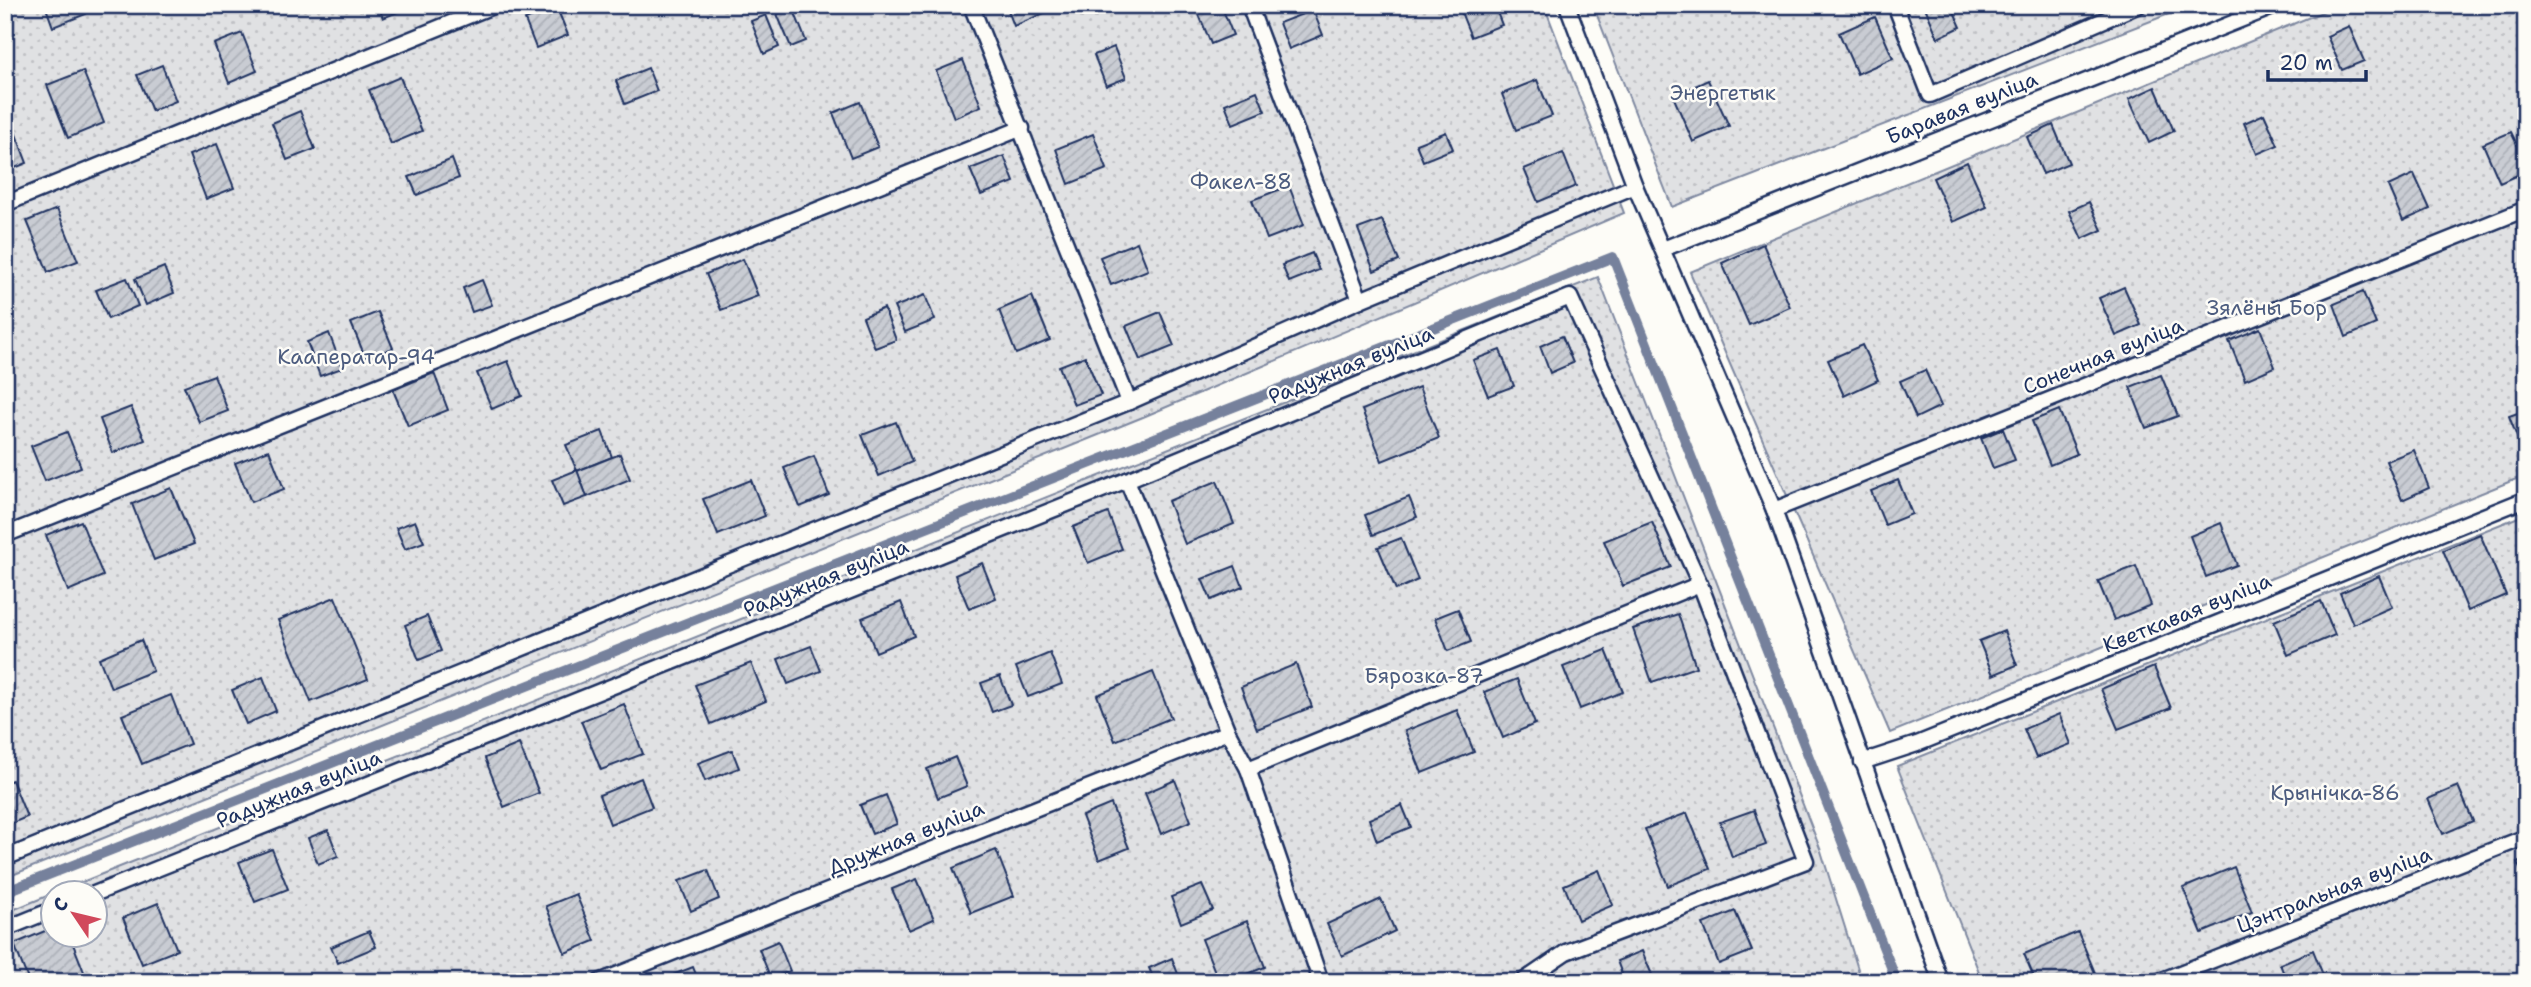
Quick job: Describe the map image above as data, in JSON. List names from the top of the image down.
{
  "streets": {
    "lane": [
      "Баравая вуліца",
      "Сонечная вуліца",
      "Радужная вуліца",
      "Кветкавая вуліца",
      "Дружная вуліца",
      "Цэнтральная вуліца"
    ]
  },
  "parks": [
    "Энергетык",
    "Факел-88",
    "Зялёны Бор",
    "Кааператар-94",
    "Бярозка-87",
    "Крынічка-86"
  ],
  "scale_bar": "20 m",
  "north": "top left"
}
